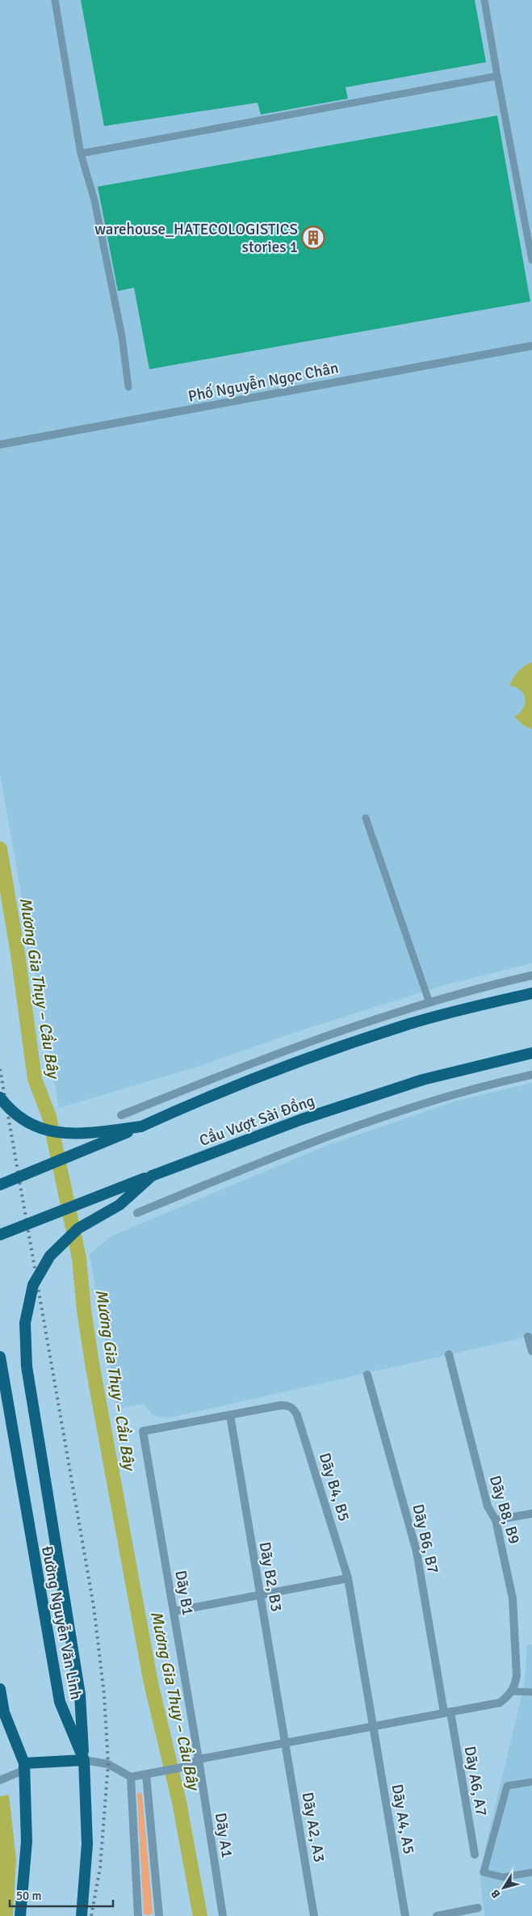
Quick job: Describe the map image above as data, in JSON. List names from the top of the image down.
{
  "streets": {
    "highway": ["Cầu Vượt Sài Đồng", "Đường Nguyễn Văn Linh"],
    "street": [
      "Phố Nguyễn Ngọc Chân",
      "Dãy B4, B5",
      "Dãy B8, B9",
      "Dãy B6, B7",
      "Dãy B2, B3",
      "Dãy B1",
      "Dãy A6, A7",
      "Dãy A4, A5",
      "Dãy A2, A3",
      "Dãy A1"
    ]
  },
  "crossings": [
    ["Dãy B4, B5", "Dãy B2, B3"],
    ["Dãy B4, B5", "Dãy B1"],
    ["Dãy B4, B5", "Dãy A4, A5"],
    ["Dãy B6, B7", "Dãy A6, A7"],
    ["Dãy B2, B3", "Dãy A2, A3"],
    ["Dãy B1", "Dãy A1"]
  ],
  "water": ["Mương Gia Thụy – Cầu Bây"],
  "places": {
    "building": ["warehouse_HATECOLOGISTICS stories 1"]
  },
  "scale_bar": "50 m",
  "north": "bottom left"
}
